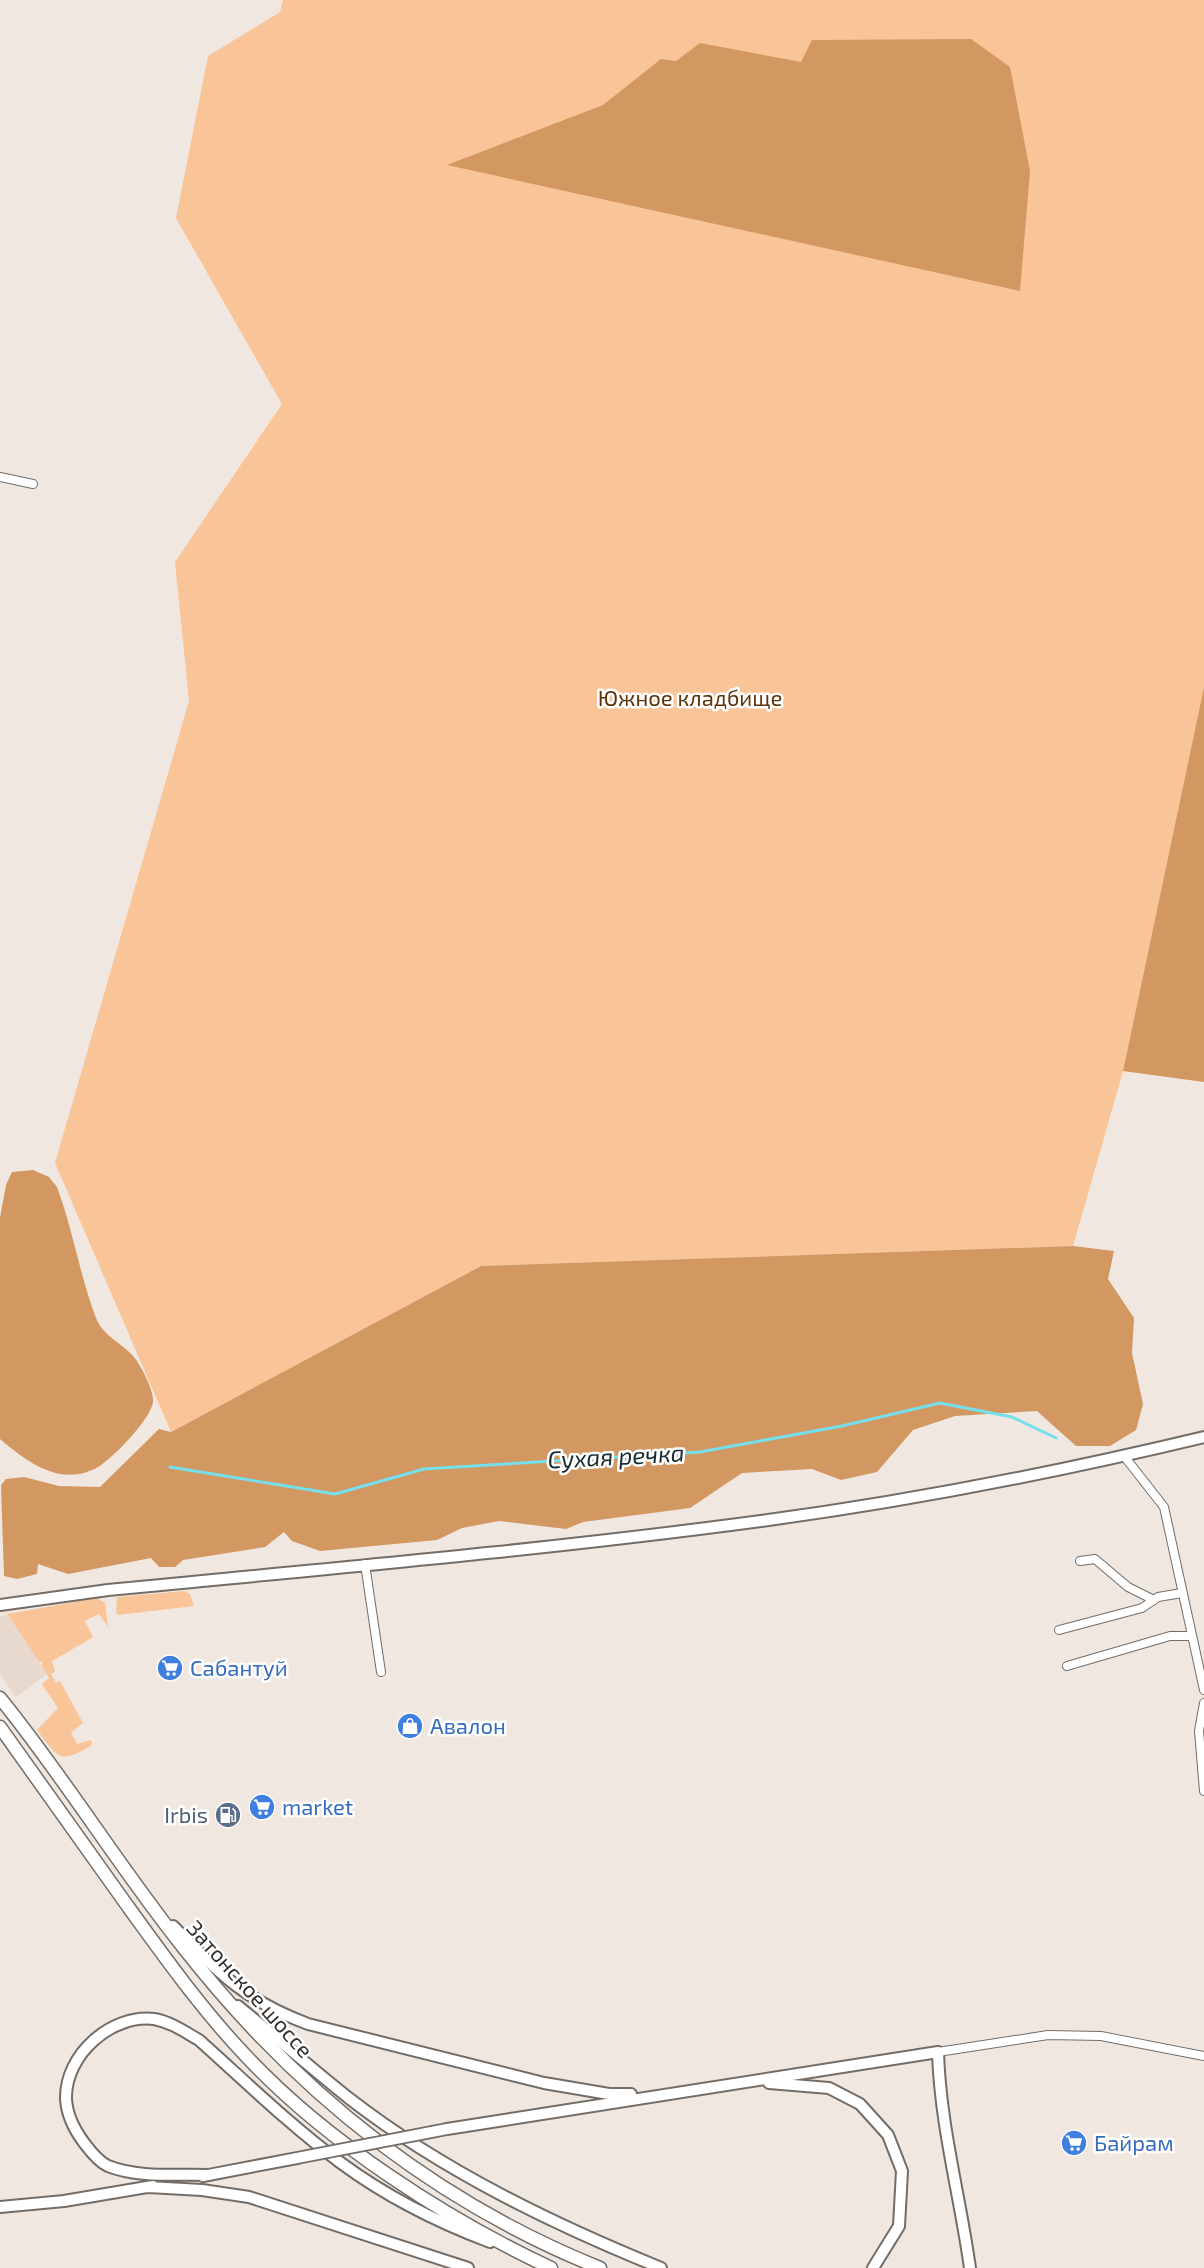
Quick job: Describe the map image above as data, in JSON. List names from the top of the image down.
{
  "streets": {
    "main road": ["Затонское шоссе"]
  },
  "water": ["Сухая речка"],
  "parks": ["Южное кладбище"],
  "places": {
    "supermarket": ["Сабантуй", "market", "Байрам"],
    "shop": ["Авалон"],
    "fuel station": ["Irbis"]
  }
}
